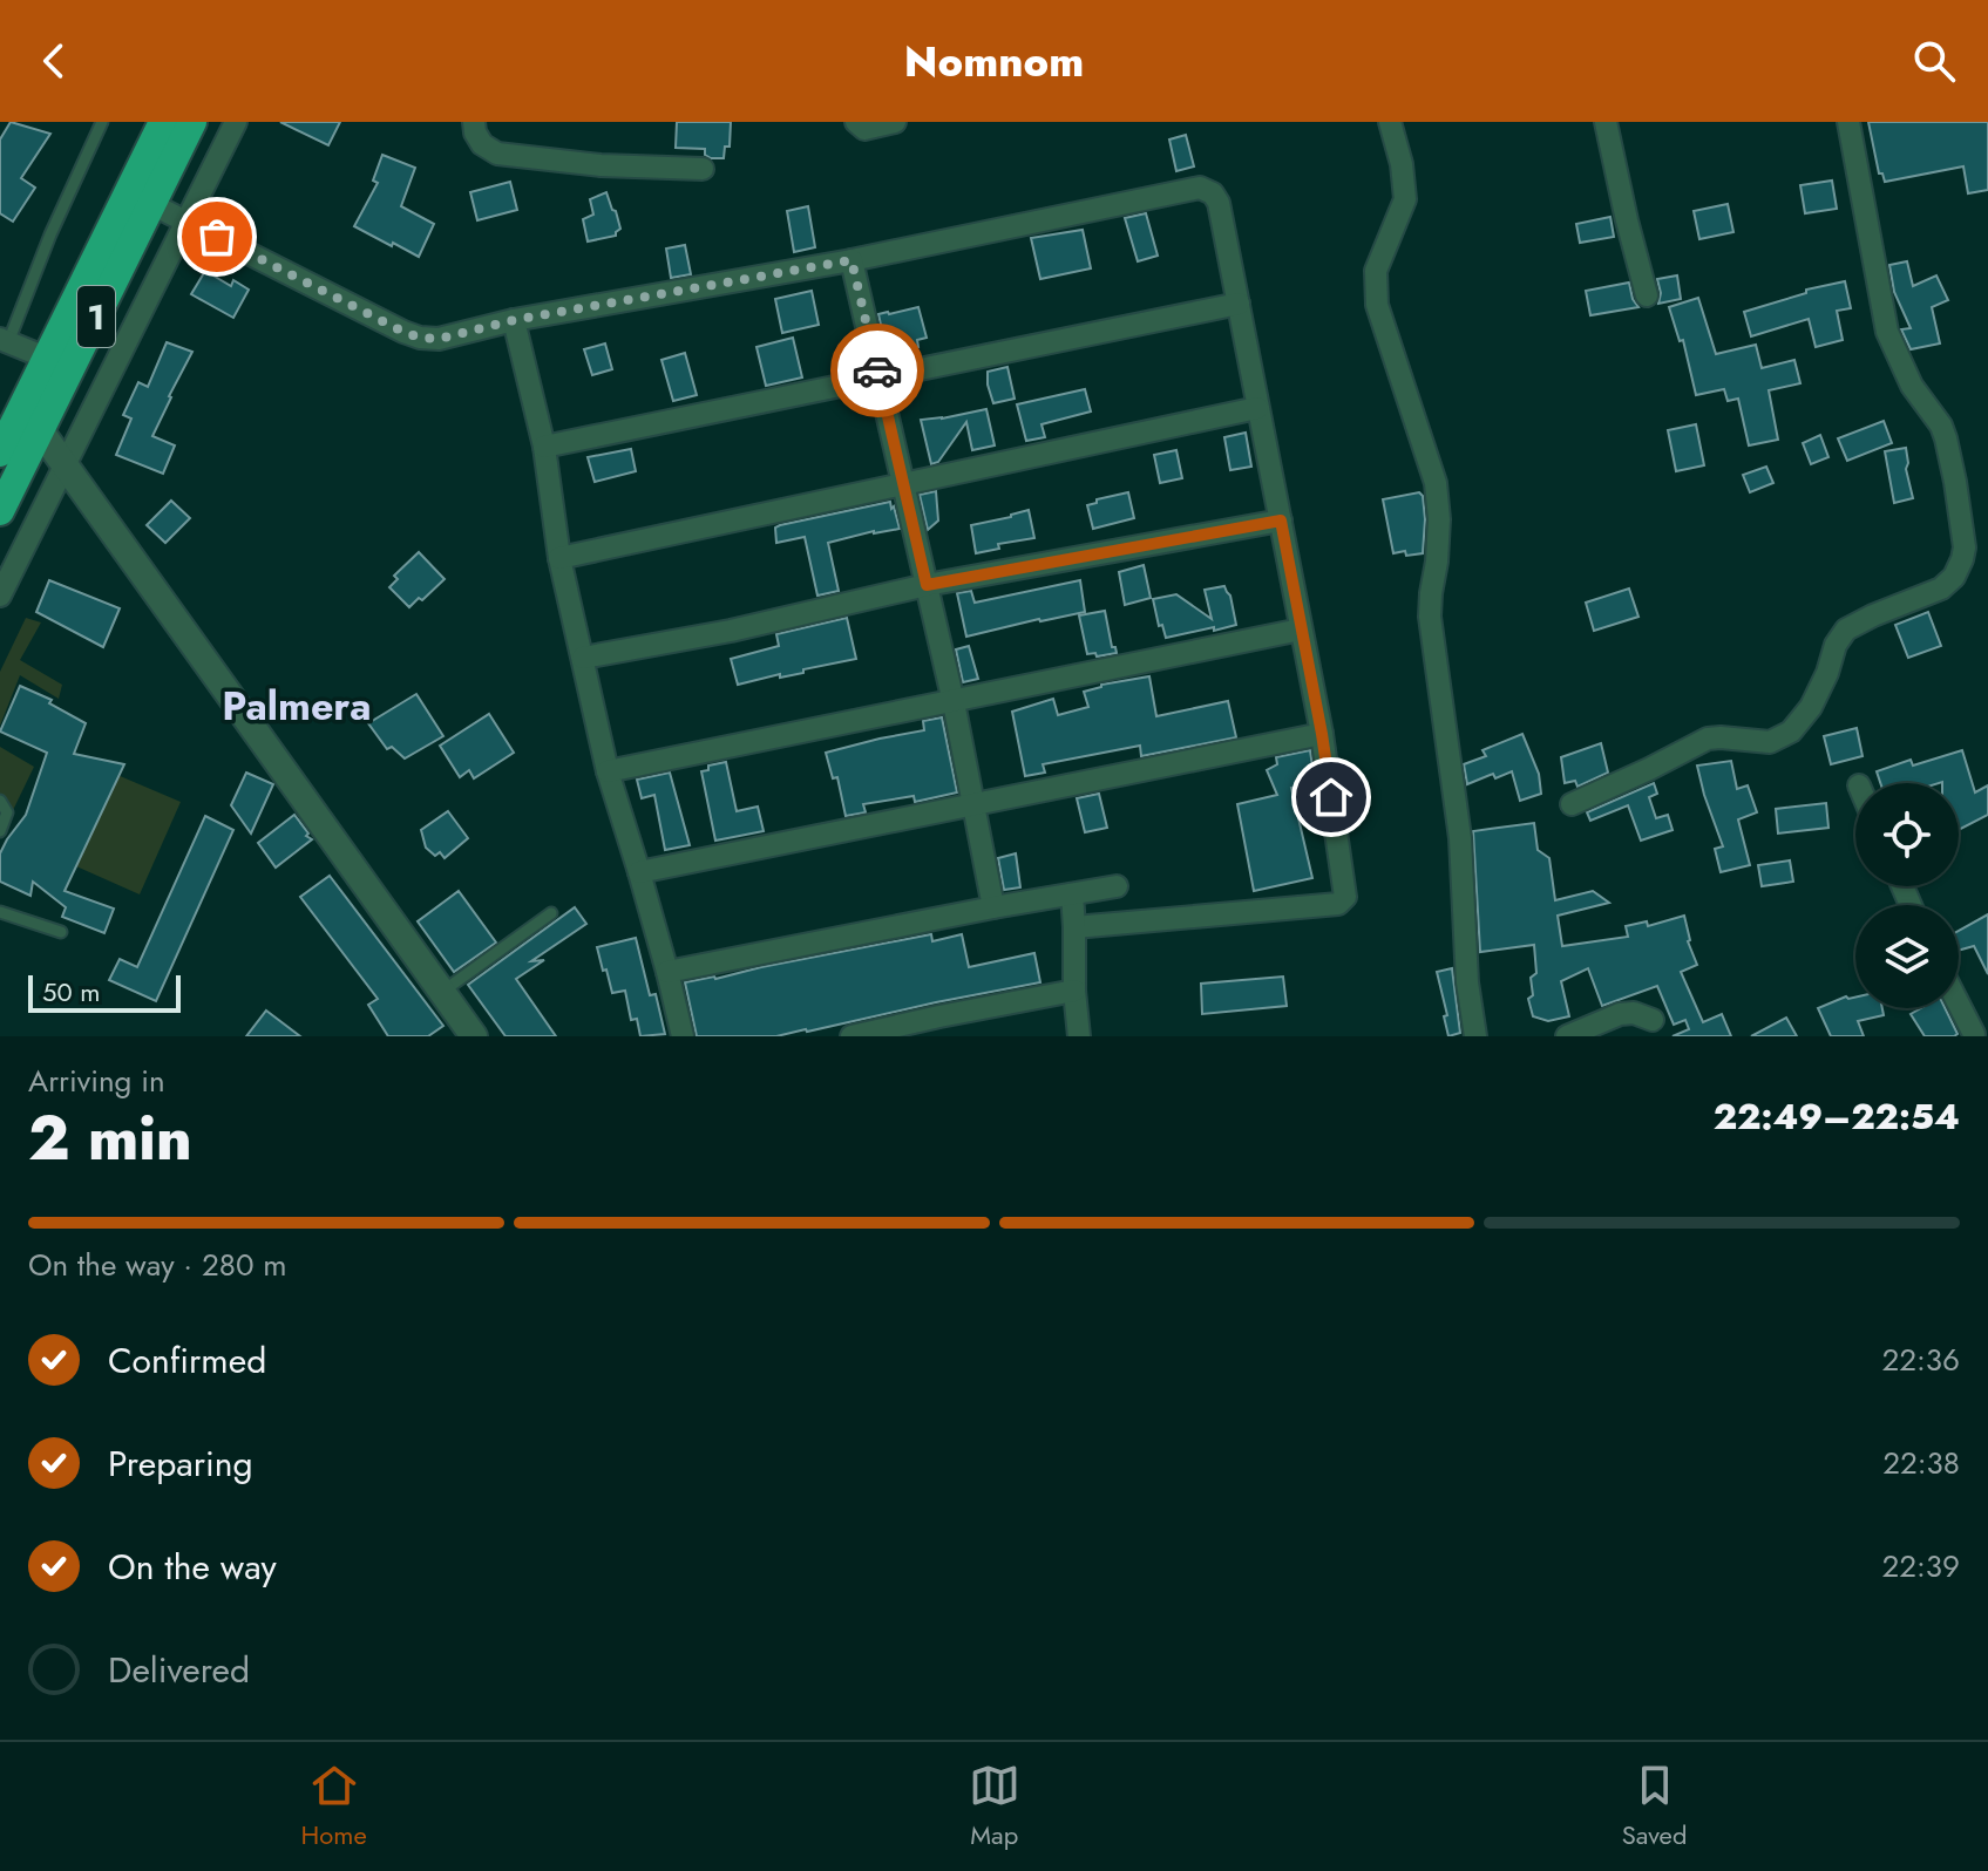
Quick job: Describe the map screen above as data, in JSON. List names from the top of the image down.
{
  "streets": {
    "highway": ["1"]
  },
  "districts": ["Palmera"],
  "scale_bar": "50 m",
  "page": {
    "header": "Nomnom",
    "scale": "50 m",
    "heading": ["2 min", "Arriving in", "22:49–22:54"],
    "bar": "On the way · 280 m",
    "list": [
      ["Confirmed", "22:36"],
      ["Preparing", "22:38"],
      ["On the way", "22:39"],
      "Delivered"
    ],
    "tabs": ["Home", "Map", "Saved"]
  }
}
